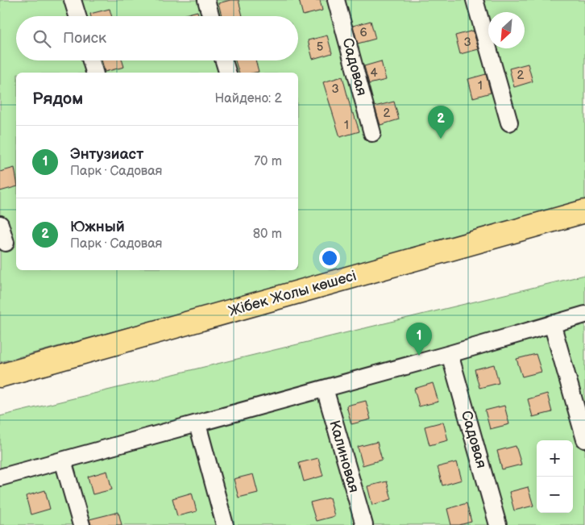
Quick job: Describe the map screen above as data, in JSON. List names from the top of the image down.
{
  "streets": {
    "highway": ["Жібек Жолы көшесі"],
    "street": ["Садовая", "Калиновая"]
  },
  "house_numbers": [
    "6",
    "3",
    "5",
    "4",
    "2",
    "1",
    "3",
    "2",
    "1"
  ],
  "north": "bottom left",
  "page": {
    "search": "Поиск",
    "heading": ["Рядом", "Найдено: 2"],
    "pins": ["2", "1"],
    "list": [
      {
        "mark": "1",
        "name": "Энтузиаст",
        "note": "Парк · Садовая",
        "value": "70 m"
      },
      {
        "mark": "2",
        "name": "Южный",
        "note": "Парк · Садовая",
        "value": "80 m"
      }
    ],
    "map_buttons": ["+", "−"]
  }
}
